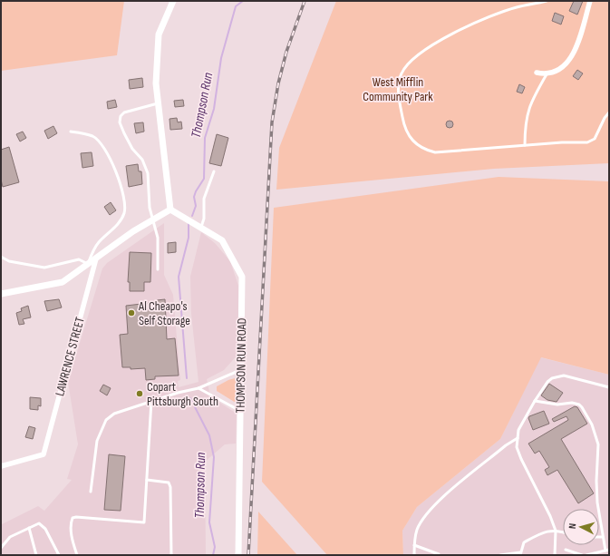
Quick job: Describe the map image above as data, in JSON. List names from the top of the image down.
{
  "streets": {
    "street": ["LAWRENCE STREET", "THOMPSON RUN ROAD"]
  },
  "water": ["Thompson Run"],
  "parks": ["West Mifflin Community Park"],
  "places": ["Al Cheapo's Self Storage", "Copart Pittsburgh South"],
  "north": "left"
}
